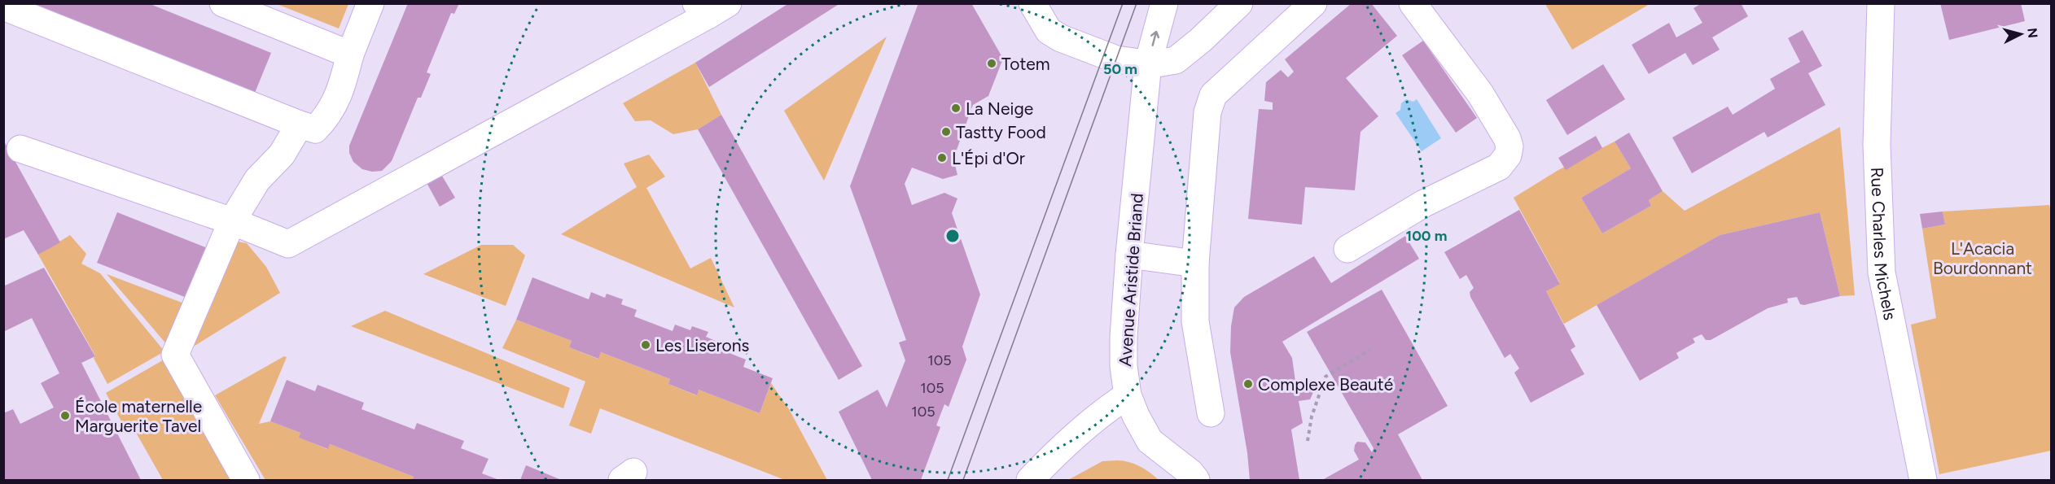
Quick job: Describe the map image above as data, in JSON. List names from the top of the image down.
{
  "streets": {
    "street": ["Rue Charles Michels", "Avenue Aristide Briand"]
  },
  "parks": ["L'Acacia Bourdonnant"],
  "places": [
    "Totem",
    "La Neige",
    "Tastty Food",
    "L'Épi d'Or",
    "Les Liserons",
    "Complexe Beauté",
    "École maternelle Marguerite Tavel"
  ],
  "house_numbers": ["105", "105", "105"],
  "north": "right",
  "rings": ["50 m", "100 m"]
}
